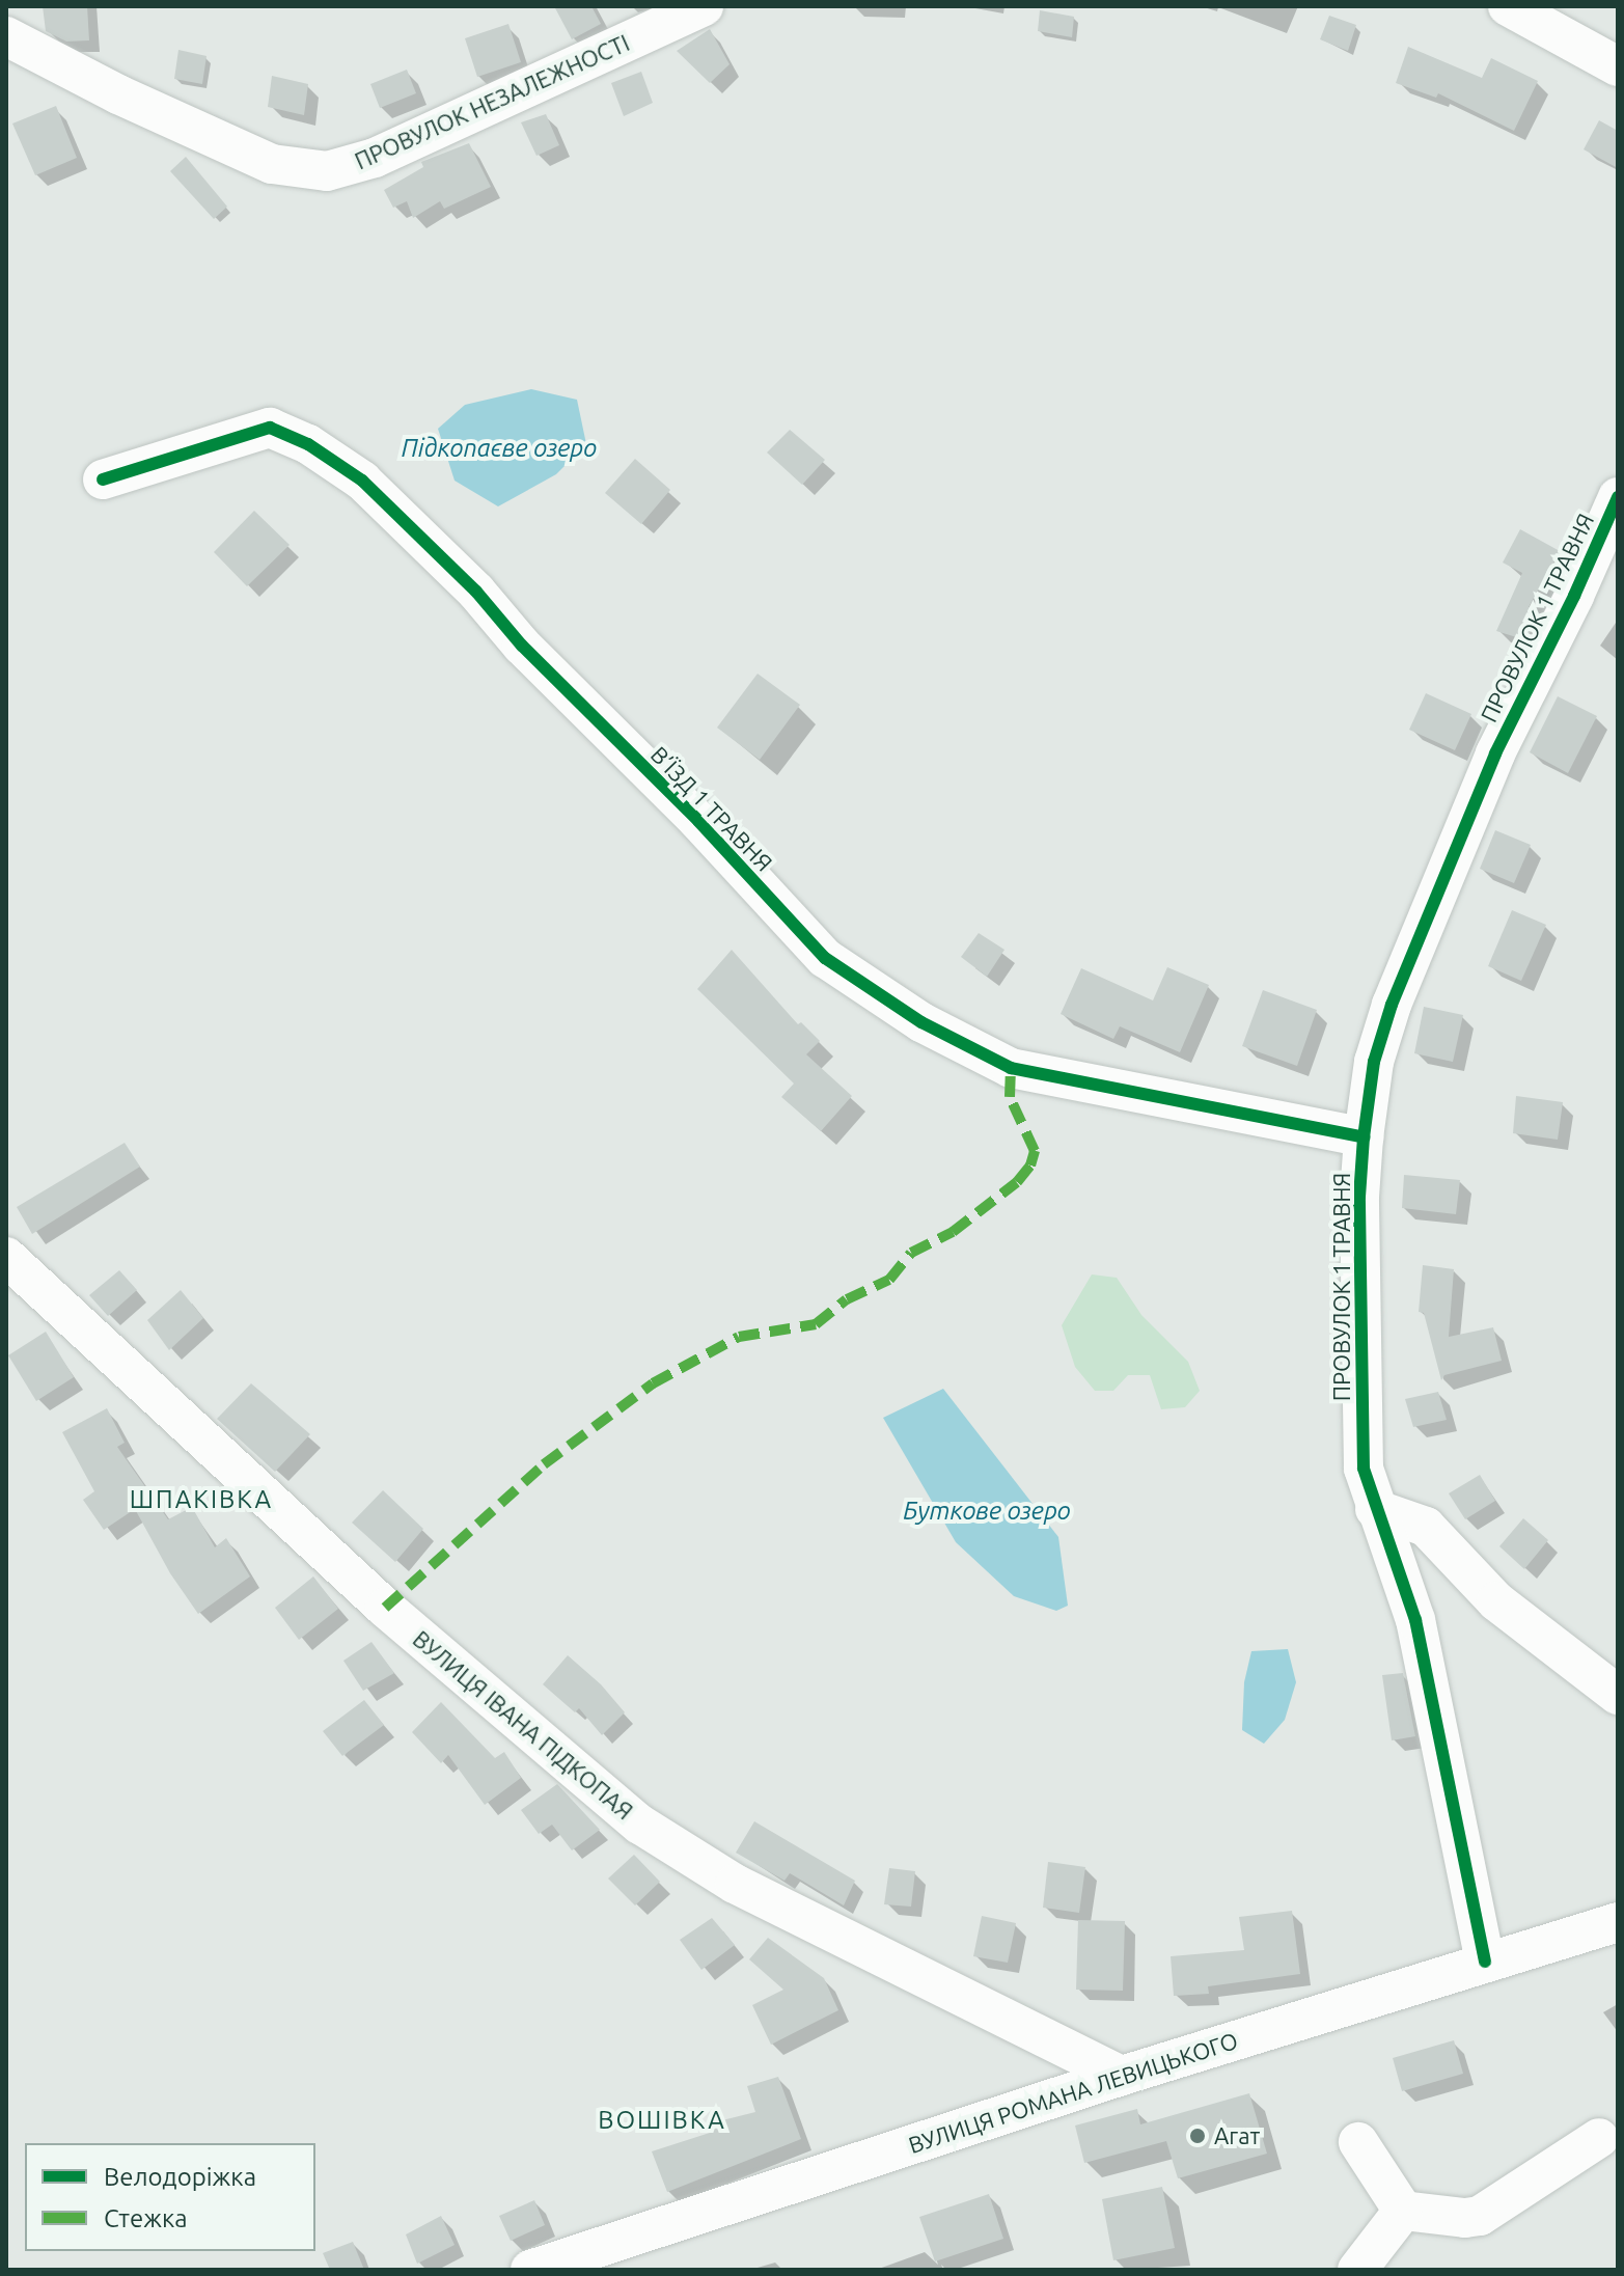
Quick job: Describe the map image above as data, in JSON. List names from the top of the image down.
{
  "streets": {
    "street": [
      "ПРОВУЛОК НЕЗАЛЕЖНОСТІ",
      "ПРОВУЛОК 1 ТРАВНЯ",
      "В’ЇЗД 1 ТРАВНЯ",
      "ВУЛИЦЯ ІВАНА ПІДКОПАЯ",
      "ВУЛИЦЯ РОМАНА ЛЕВИЦЬКОГО"
    ]
  },
  "crossings": [
    ["ПРОВУЛОК 1 ТРАВНЯ", "В’ЇЗД 1 ТРАВНЯ"],
    ["ПРОВУЛОК 1 ТРАВНЯ", "ВУЛИЦЯ РОМАНА ЛЕВИЦЬКОГО"],
    ["ВУЛИЦЯ ІВАНА ПІДКОПАЯ", "ВУЛИЦЯ РОМАНА ЛЕВИЦЬКОГО"]
  ],
  "districts": ["ШПАКІВКА", "ВОШІВКА"],
  "water": ["Підкопаєве озеро", "Буткове озеро"],
  "places": ["Агат"],
  "legend": ["Велодоріжка", "Стежка"]
}
